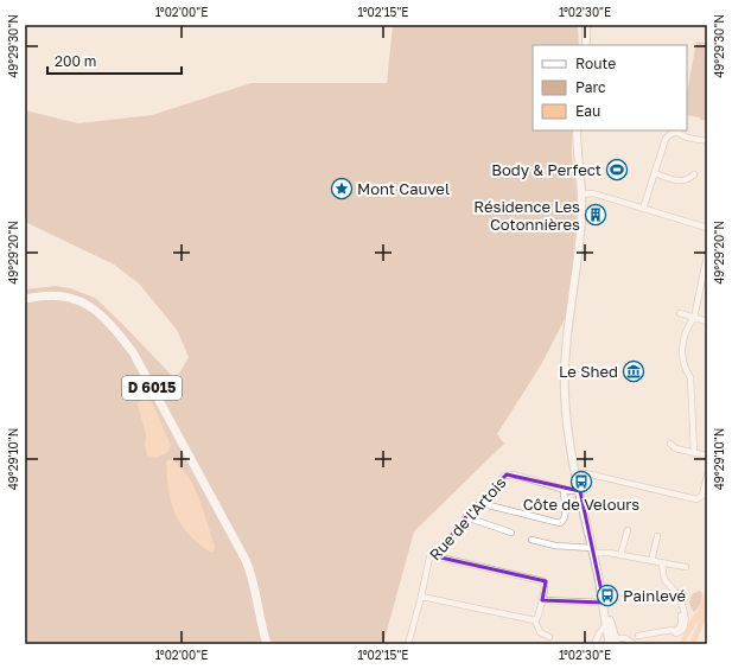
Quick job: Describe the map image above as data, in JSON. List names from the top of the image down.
{
  "streets": {
    "main road": ["D 6015"],
    "street": ["Rue de l'Artois"]
  },
  "places": {
    "sports": ["Body & Perfect"],
    "place": ["Mont Cauvel"],
    "building": ["Résidence Les Cotonnières"],
    "museum": ["Le Shed"],
    "bus stop": ["Côte de Velours", "Painlevé"]
  },
  "legend": ["Route", "Parc", "Eau"],
  "scale_bar": "200 m",
  "coordinates": [
    "1°02'00\"E",
    "1°02'15\"E",
    "1°02'30\"E",
    "49°29'30\"N",
    "49°29'20\"N",
    "49°29'10\"N"
  ]
}
